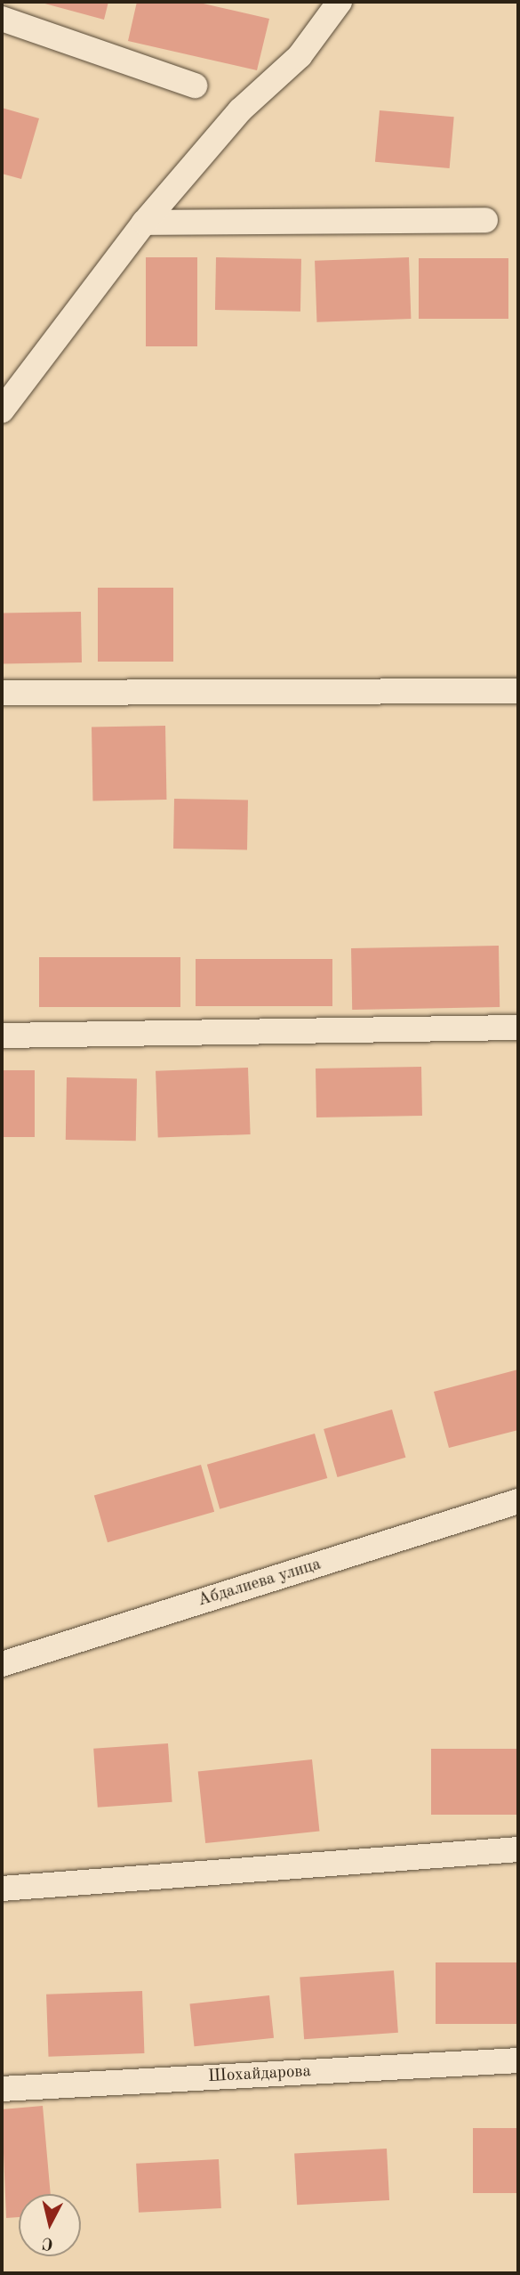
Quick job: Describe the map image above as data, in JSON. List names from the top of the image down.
{
  "streets": {
    "street": ["Абдалиева улица", "Шохайдарова"]
  },
  "north": "bottom"
}
